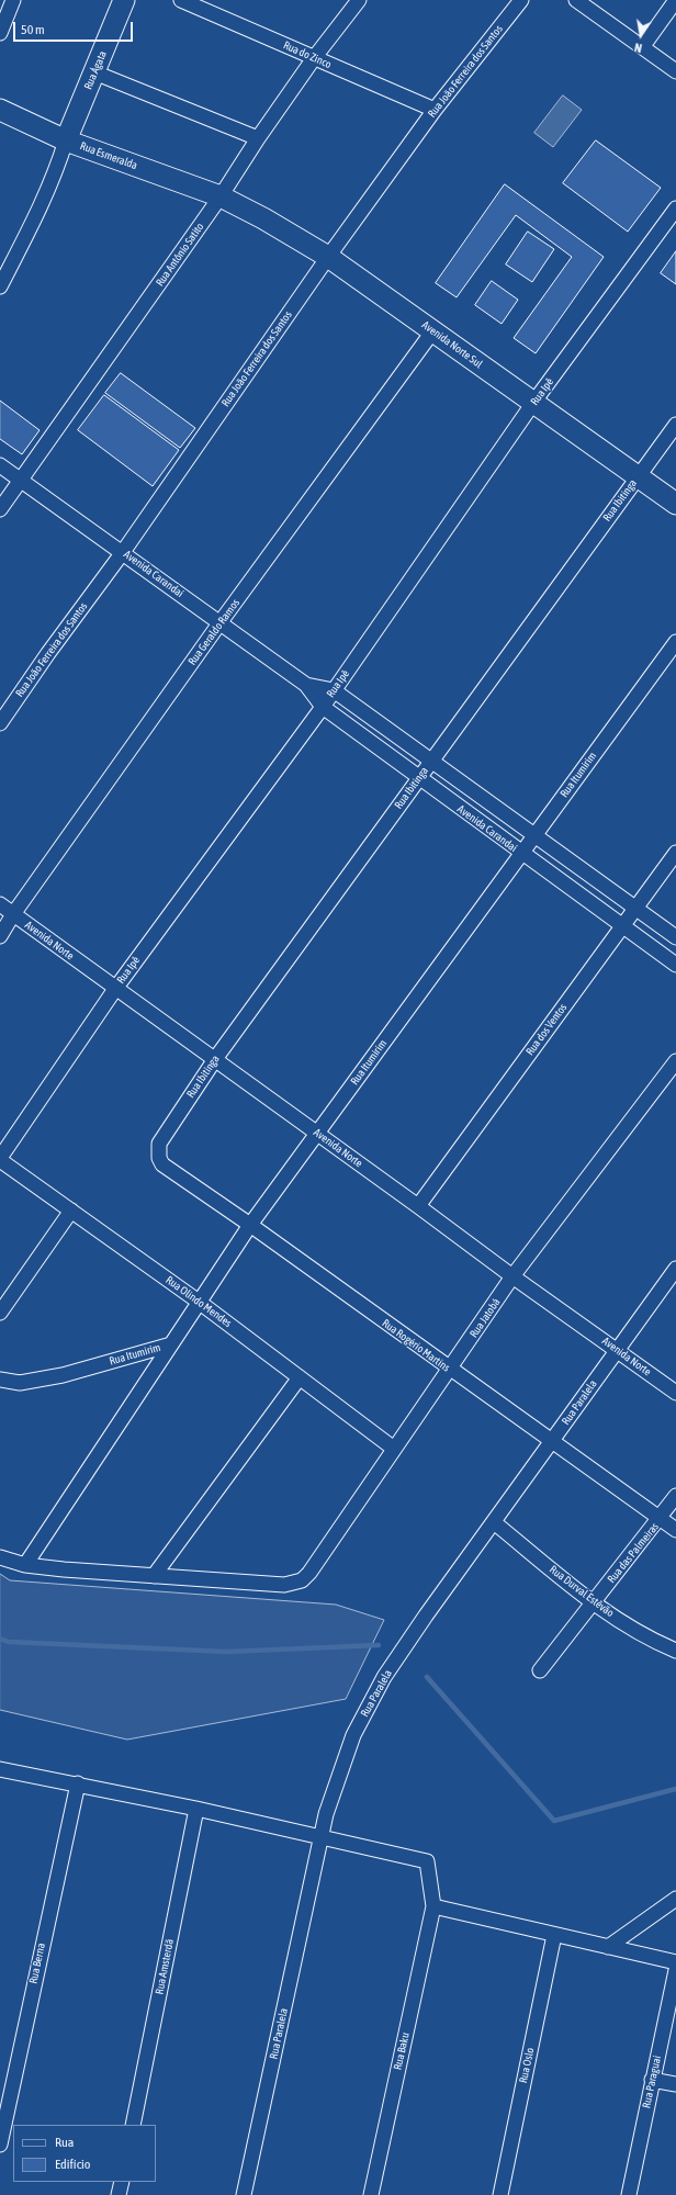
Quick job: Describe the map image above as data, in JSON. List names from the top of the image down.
{
  "streets": {
    "street": [
      "Rua do Zinco",
      "Rua Ágata",
      "Rua João Ferreira dos Santos",
      "Rua Esmeralda",
      "Rua Antônio Satito",
      "Avenida Norte Sul",
      "Rua Ipê",
      "Rua Ibitinga",
      "Avenida Carandaí",
      "Rua Geraldo Ramos",
      "Rua Itumirim",
      "Avenida Norte",
      "Rua dos Ventos",
      "Rua Olindo Mendes",
      "Rua Jatobá",
      "Rua Rogério Martins",
      "Rua Paralela",
      "Rua das Palmeiras",
      "Rua Durval Estêvão",
      "Rua Berna",
      "Rua Amsterdã",
      "Rua Baku",
      "Rua Oslo",
      "Rua Paraguai"
    ]
  },
  "crossings": [
    ["Rua do Zinco", "Rua João Ferreira dos Santos"],
    ["Rua do Zinco", "Rua Antônio Satito"],
    ["Rua Ágata", "Rua Esmeralda"],
    ["Rua João Ferreira dos Santos", "Avenida Norte Sul"],
    ["Rua João Ferreira dos Santos", "Avenida Carandaí"],
    ["Rua Esmeralda", "Rua Antônio Satito"],
    ["Rua Esmeralda", "Avenida Norte Sul"],
    ["Rua Antônio Satito", "Avenida Norte Sul"],
    ["Rua Antônio Satito", "Avenida Carandaí"],
    ["Avenida Norte Sul", "Rua Ipê"],
    ["Avenida Norte Sul", "Rua Ibitinga"],
    ["Avenida Norte Sul", "Rua Geraldo Ramos"],
    ["Rua Ipê", "Avenida Carandaí"],
    ["Rua Ipê", "Avenida Norte"],
    ["Rua Ipê", "Rua Olindo Mendes"],
    ["Rua Ibitinga", "Avenida Carandaí"],
    ["Rua Ibitinga", "Avenida Norte"],
    ["Rua Ibitinga", "Rua Rogério Martins"],
    ["Avenida Carandaí", "Rua Geraldo Ramos"],
    ["Avenida Carandaí", "Rua Itumirim"],
    ["Avenida Carandaí", "Rua dos Ventos"],
    ["Rua Geraldo Ramos", "Avenida Norte"],
    ["Rua Itumirim", "Avenida Norte"],
    ["Rua Itumirim", "Rua Olindo Mendes"],
    ["Rua Itumirim", "Rua Rogério Martins"],
    ["Avenida Norte", "Rua dos Ventos"],
    ["Avenida Norte", "Rua Jatobá"],
    ["Avenida Norte", "Rua Paralela"],
    ["Rua Olindo Mendes", "Rua Jatobá"],
    ["Rua Jatobá", "Rua Rogério Martins"],
    ["Rua Rogério Martins", "Rua Paralela"],
    ["Rua Rogério Martins", "Rua das Palmeiras"],
    ["Rua Paralela", "Rua Durval Estêvão"],
    ["Rua das Palmeiras", "Rua Durval Estêvão"]
  ],
  "legend": ["Rua", "Edifício"],
  "scale_bar": "50 m",
  "north": "bottom"
}
